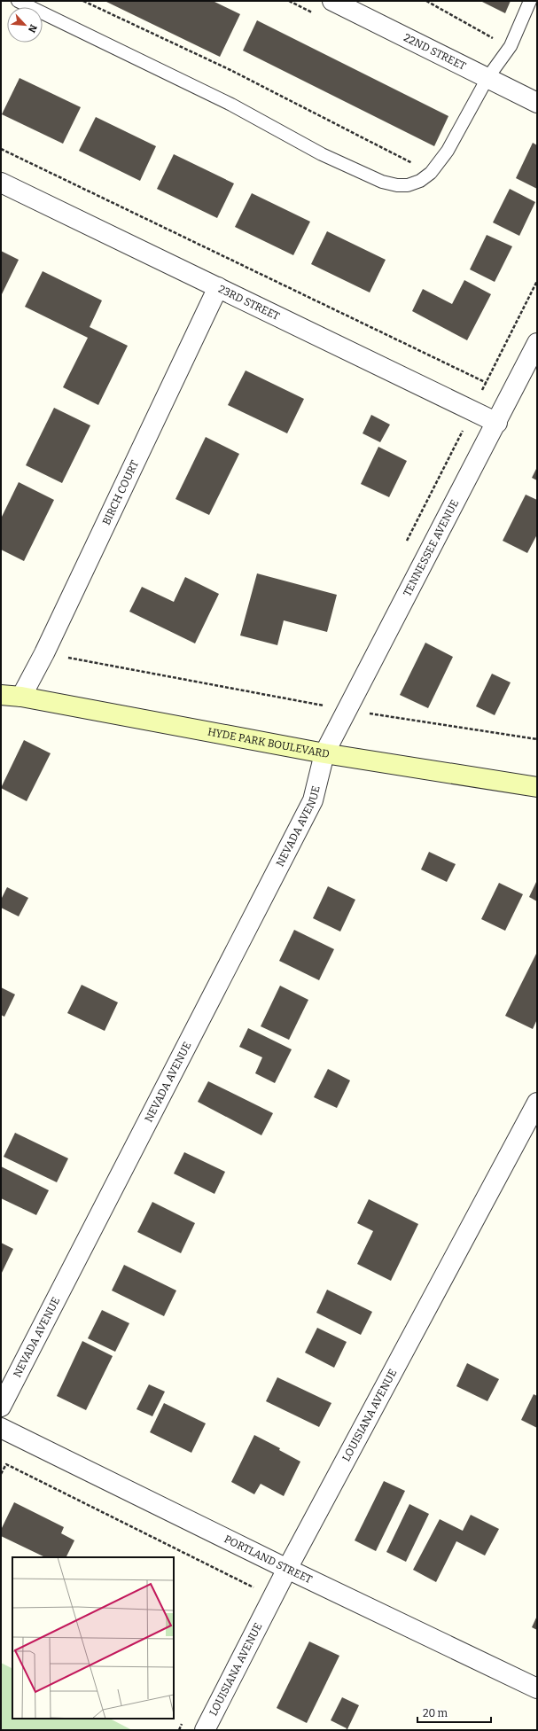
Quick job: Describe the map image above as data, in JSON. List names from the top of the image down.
{
  "streets": {
    "main road": ["HYDE PARK BOULEVARD"],
    "street": [
      "22ND STREET",
      "23RD STREET",
      "BIRCH COURT",
      "TENNESSEE AVENUE",
      "NEVADA AVENUE",
      "LOUISIANA AVENUE",
      "PORTLAND STREET"
    ]
  },
  "crossings": [
    ["23RD STREET", "BIRCH COURT"],
    ["23RD STREET", "TENNESSEE AVENUE"],
    ["BIRCH COURT", "HYDE PARK BOULEVARD"],
    ["TENNESSEE AVENUE", "HYDE PARK BOULEVARD"],
    ["TENNESSEE AVENUE", "NEVADA AVENUE"],
    ["HYDE PARK BOULEVARD", "NEVADA AVENUE"],
    ["LOUISIANA AVENUE", "PORTLAND STREET"]
  ],
  "scale_bar": "20 m",
  "north": "bottom right"
}
